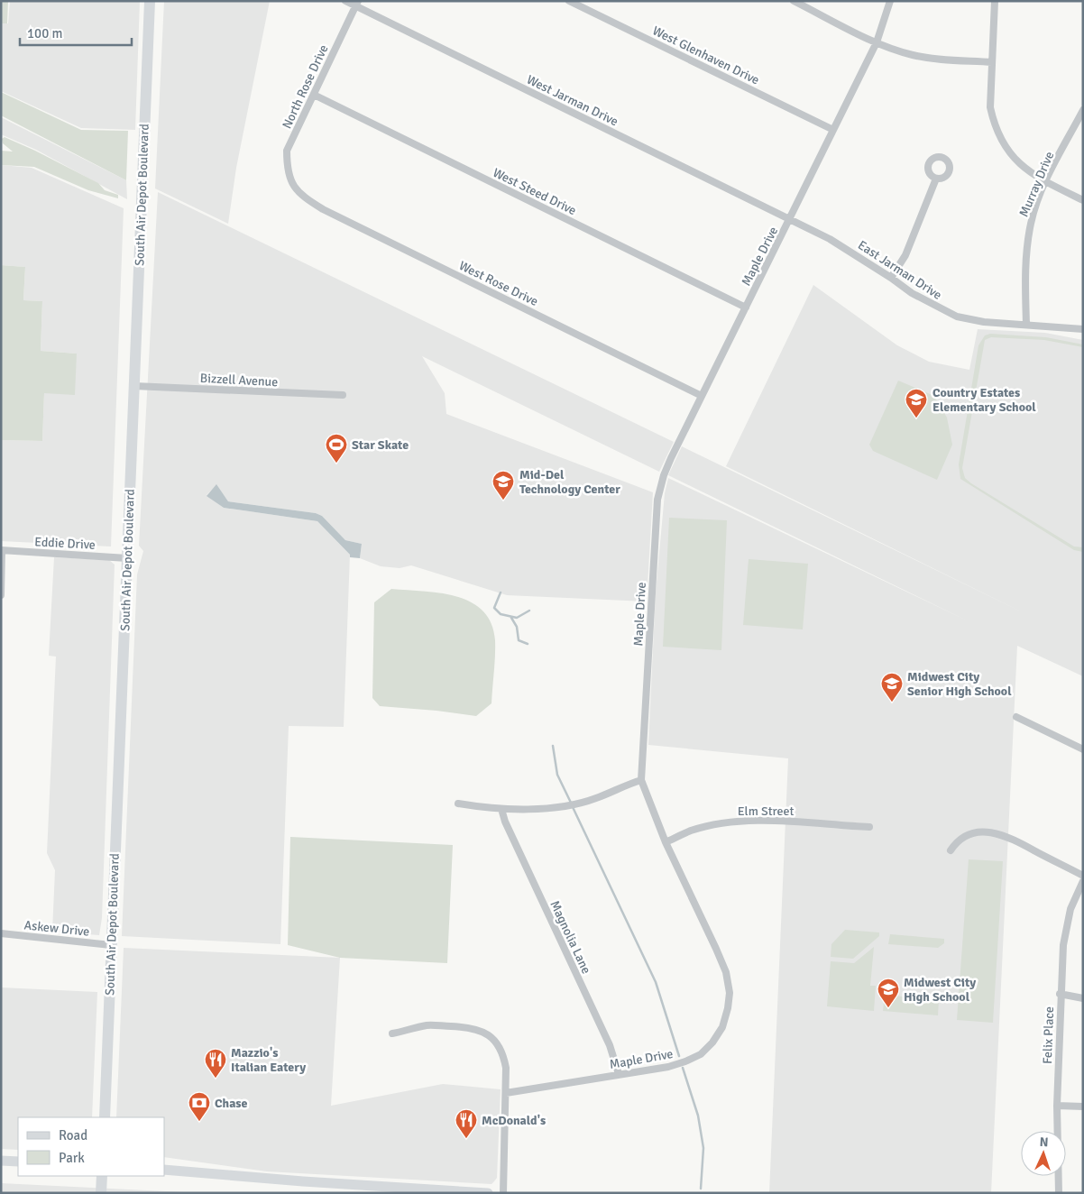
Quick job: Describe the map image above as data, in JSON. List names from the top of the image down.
{
  "streets": {
    "main road": ["South Air Depot Boulevard"],
    "street": [
      "West Glenhaven Drive",
      "North Rose Drive",
      "West Jarman Drive",
      "Murray Drive",
      "West Steed Drive",
      "Maple Drive",
      "East Jarman Drive",
      "West Rose Drive",
      "Bizzell Avenue",
      "Eddie Drive",
      "Elm Street",
      "Askew Drive",
      "Magnolia Lane",
      "Felix Place"
    ]
  },
  "crossings": [
    ["West Glenhaven Drive", "Maple Drive"],
    ["North Rose Drive", "West Jarman Drive"],
    ["North Rose Drive", "West Steed Drive"],
    ["North Rose Drive", "West Rose Drive"],
    ["West Jarman Drive", "Maple Drive"],
    ["West Jarman Drive", "East Jarman Drive"],
    ["Murray Drive", "East Jarman Drive"],
    ["West Steed Drive", "Maple Drive"],
    ["South Air Depot Boulevard", "Bizzell Avenue"],
    ["South Air Depot Boulevard", "Eddie Drive"],
    ["South Air Depot Boulevard", "Askew Drive"],
    ["Maple Drive", "East Jarman Drive"],
    ["Maple Drive", "West Rose Drive"],
    ["Maple Drive", "Elm Street"],
    ["Maple Drive", "Magnolia Lane"]
  ],
  "places": {
    "school or university": [
      "Country Estates Elementary School",
      "Mid-Del Technology Center",
      "Midwest City Senior High School",
      "Midwest City High School"
    ],
    "sports": ["Star Skate"],
    "restaurant": ["Mazzio's Italian Eatery", "McDonald's"],
    "bank": ["Chase"]
  },
  "legend": ["Road", "Park"],
  "scale_bar": "100 m",
  "north": "top"
}
